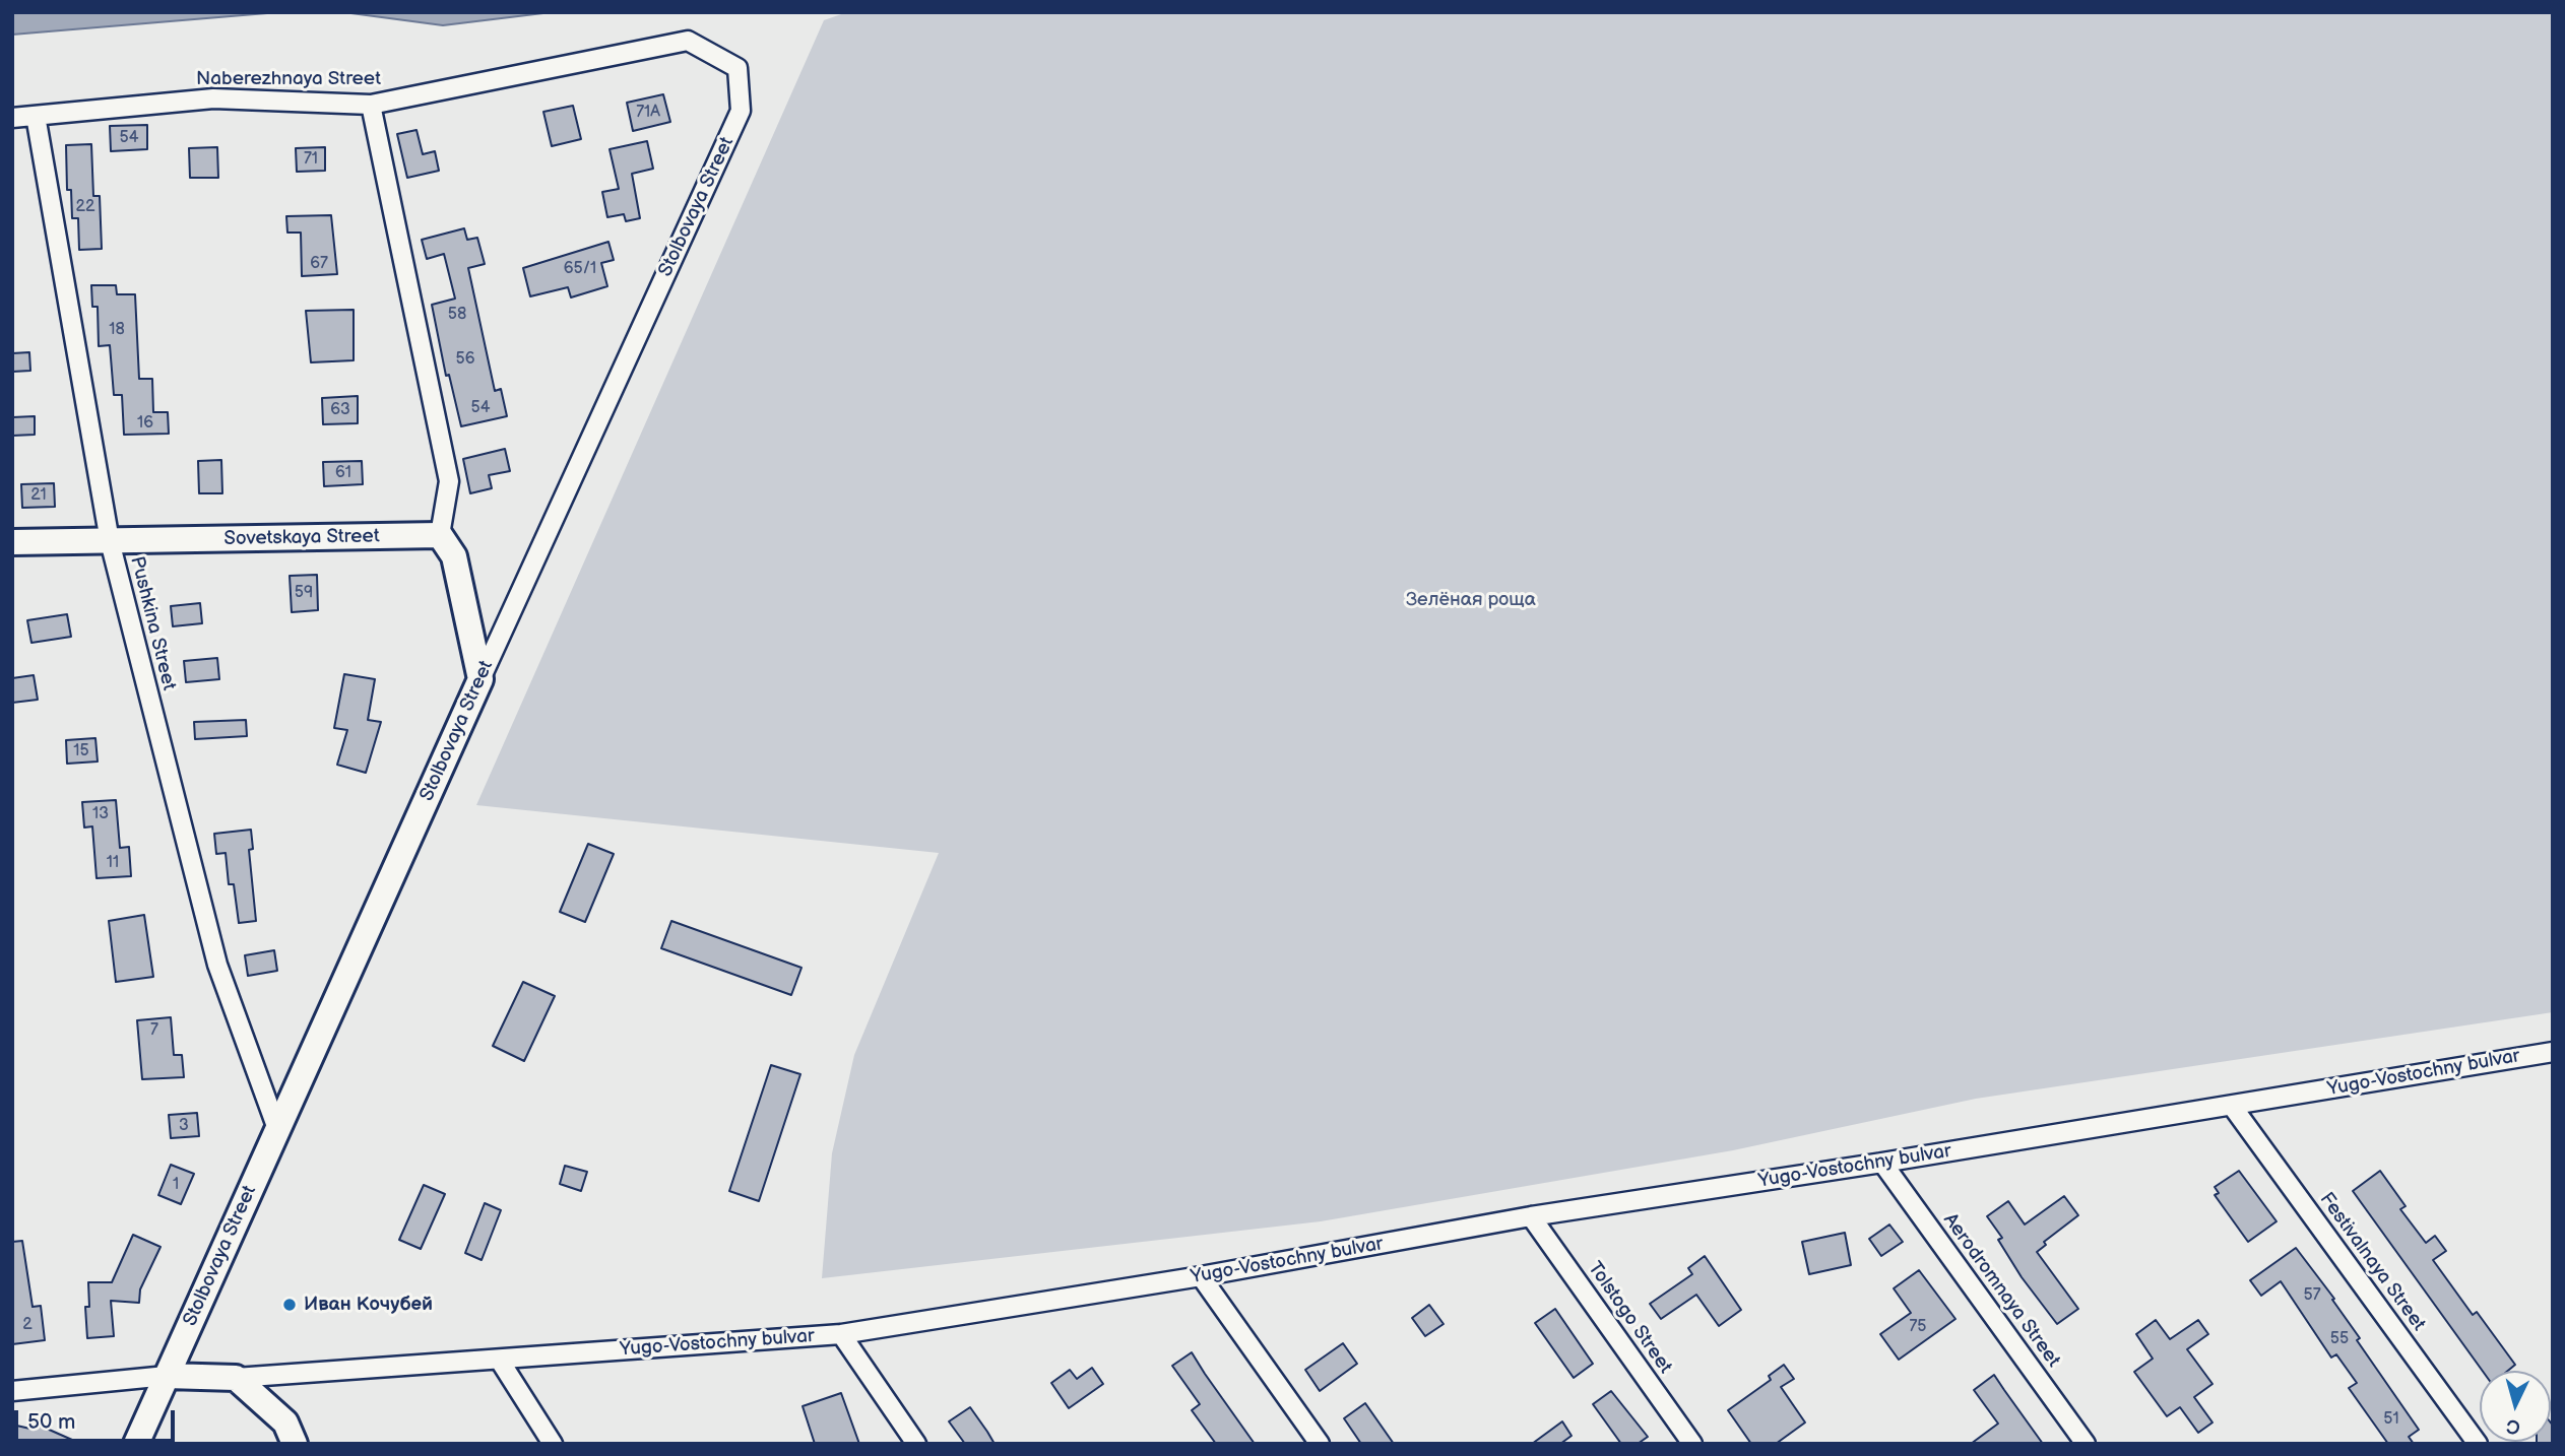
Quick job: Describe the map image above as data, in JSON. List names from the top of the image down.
{
  "streets": {
    "street": [
      "Naberezhnaya Street",
      "Stolbovaya Street",
      "Sovetskaya Street",
      "Pushkina Street",
      "Yugo-Vostochny bulvar",
      "Festivalnaya Street",
      "Aerodromnaya Street",
      "Tolstogo Street"
    ]
  },
  "crossings": [
    ["Naberezhnaya Street", "Stolbovaya Street"],
    ["Naberezhnaya Street", "Pushkina Street"],
    ["Stolbovaya Street", "Pushkina Street"],
    ["Stolbovaya Street", "Yugo-Vostochny bulvar"],
    ["Sovetskaya Street", "Pushkina Street"],
    ["Yugo-Vostochny bulvar", "Festivalnaya Street"],
    ["Yugo-Vostochny bulvar", "Aerodromnaya Street"],
    ["Yugo-Vostochny bulvar", "Tolstogo Street"]
  ],
  "parks": ["Зелёная роща"],
  "places": ["Иван Кочубей"],
  "house_numbers": [
    "71А",
    "54",
    "71",
    "22",
    "67",
    "65/1",
    "58",
    "18",
    "56",
    "54",
    "63",
    "16",
    "61",
    "21",
    "59",
    "15",
    "13",
    "11",
    "7",
    "3",
    "1",
    "57",
    "2",
    "75",
    "55",
    "51"
  ],
  "scale_bar": "50 m",
  "north": "bottom"
}
